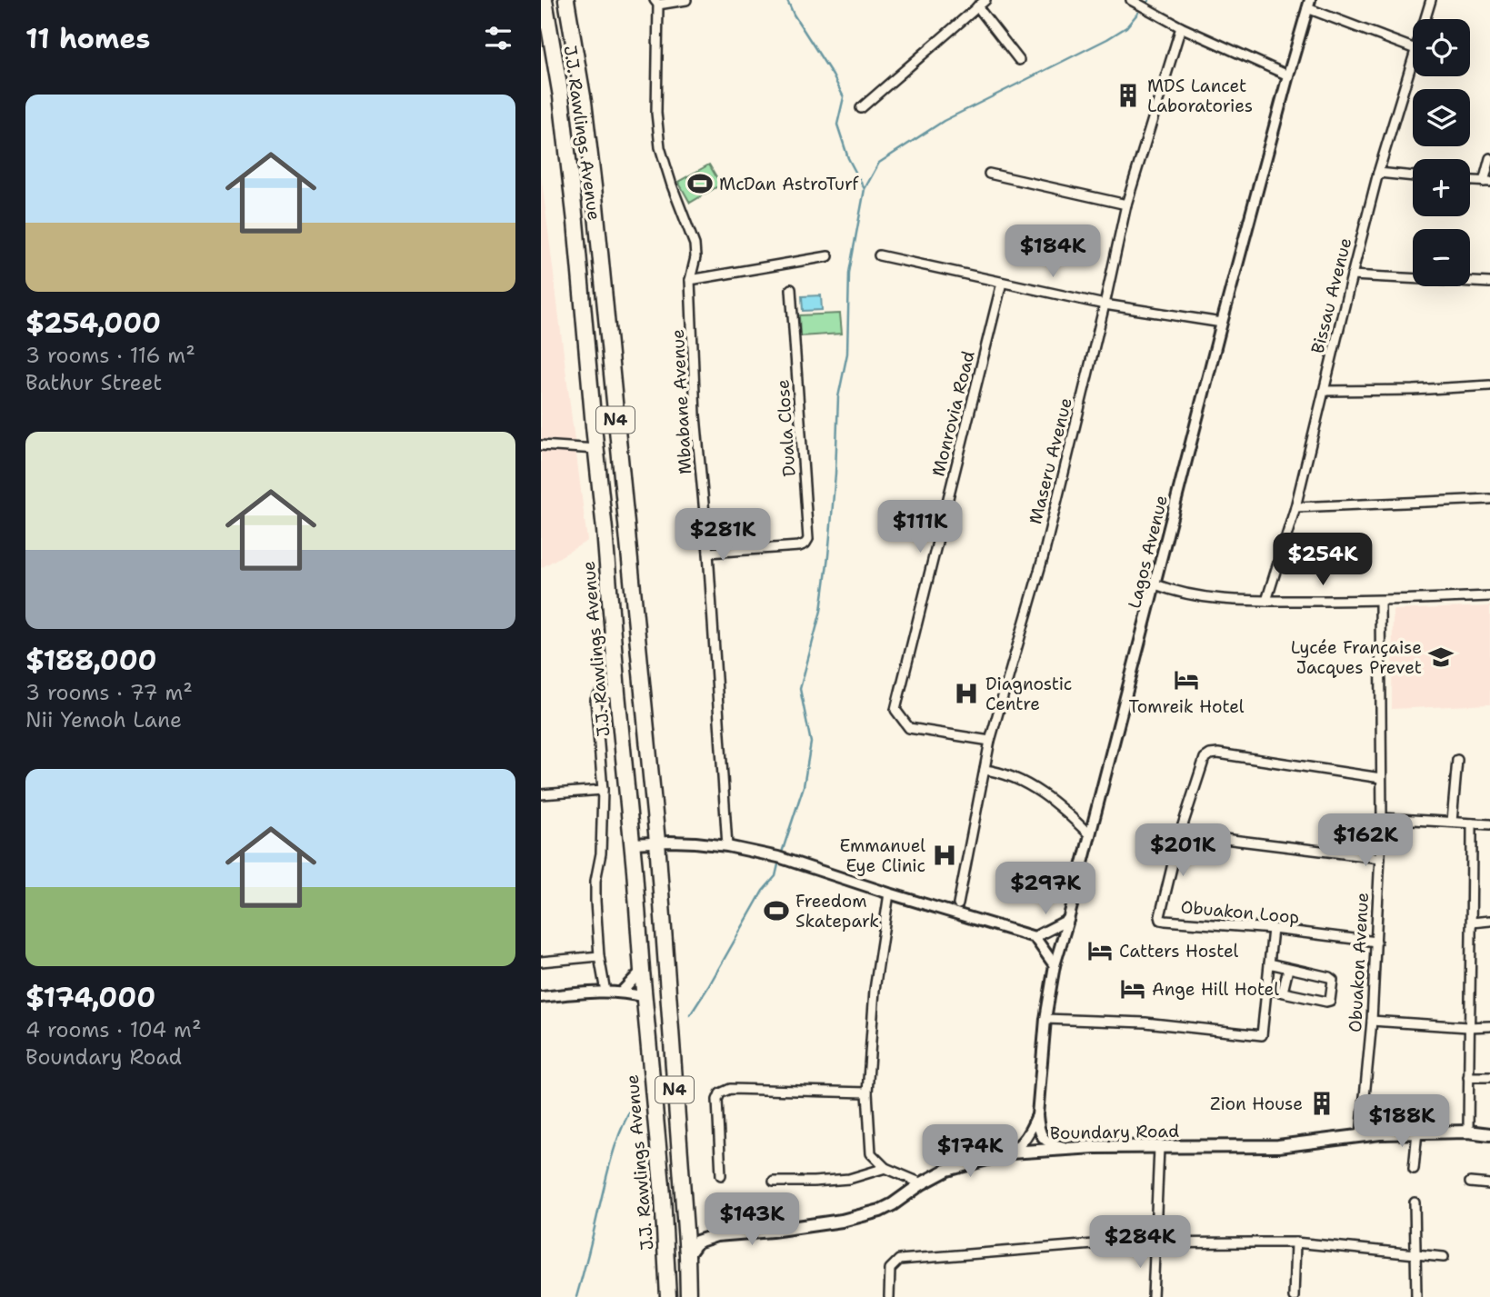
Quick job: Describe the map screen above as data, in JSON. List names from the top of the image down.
{
  "streets": {
    "highway": ["J.J. Rawlings Avenue", "N4"],
    "main road": ["Boundary Road"],
    "street": [
      "Bissau Avenue",
      "Mbabane Avenue",
      "Monrovia Road",
      "Duala Close",
      "Maseru Avenue",
      "Lagos Avenue",
      "Obuakon Loop",
      "Obuakon Avenue"
    ]
  },
  "crossings": [
    ["J.J. Rawlings Avenue", "Boundary Road"],
    ["Mbabane Avenue", "Duala Close"],
    ["Monrovia Road", "Maseru Avenue"],
    ["Lagos Avenue", "Boundary Road"],
    ["Obuakon Loop", "Obuakon Avenue"],
    ["Obuakon Avenue", "Boundary Road"]
  ],
  "places": {
    "building": ["MDS Lancet Laboratories", "Zion House"],
    "sports": ["McDan AstroTurf", "Freedom Skatepark"],
    "school or university": ["Lycée Française Jacques Prevet"],
    "hotel": ["Tomreik Hotel", "Catters Hostel", "Ange Hill Hotel"],
    "hospital": ["Diagnostic Centre", "Emmanuel Eye Clinic"]
  },
  "page": {
    "heading": "11 homes",
    "map_buttons": ["+", "−"],
    "list": [
      {
        "name": "$254,000",
        "note": "3 rooms · 116 m² · Bathur Street"
      },
      {
        "name": "$188,000",
        "note": "3 rooms · 77 m² · Nii Yemoh Lane"
      },
      {
        "name": "$174,000",
        "note": "4 rooms · 104 m² · Boundary Road"
      }
    ],
    "price": [
      "$184K",
      "$111K",
      "$281K",
      "$254K",
      "$162K",
      "$201K",
      "$297K",
      "$188K",
      "$174K",
      "$143K",
      "$284K"
    ]
  }
}
